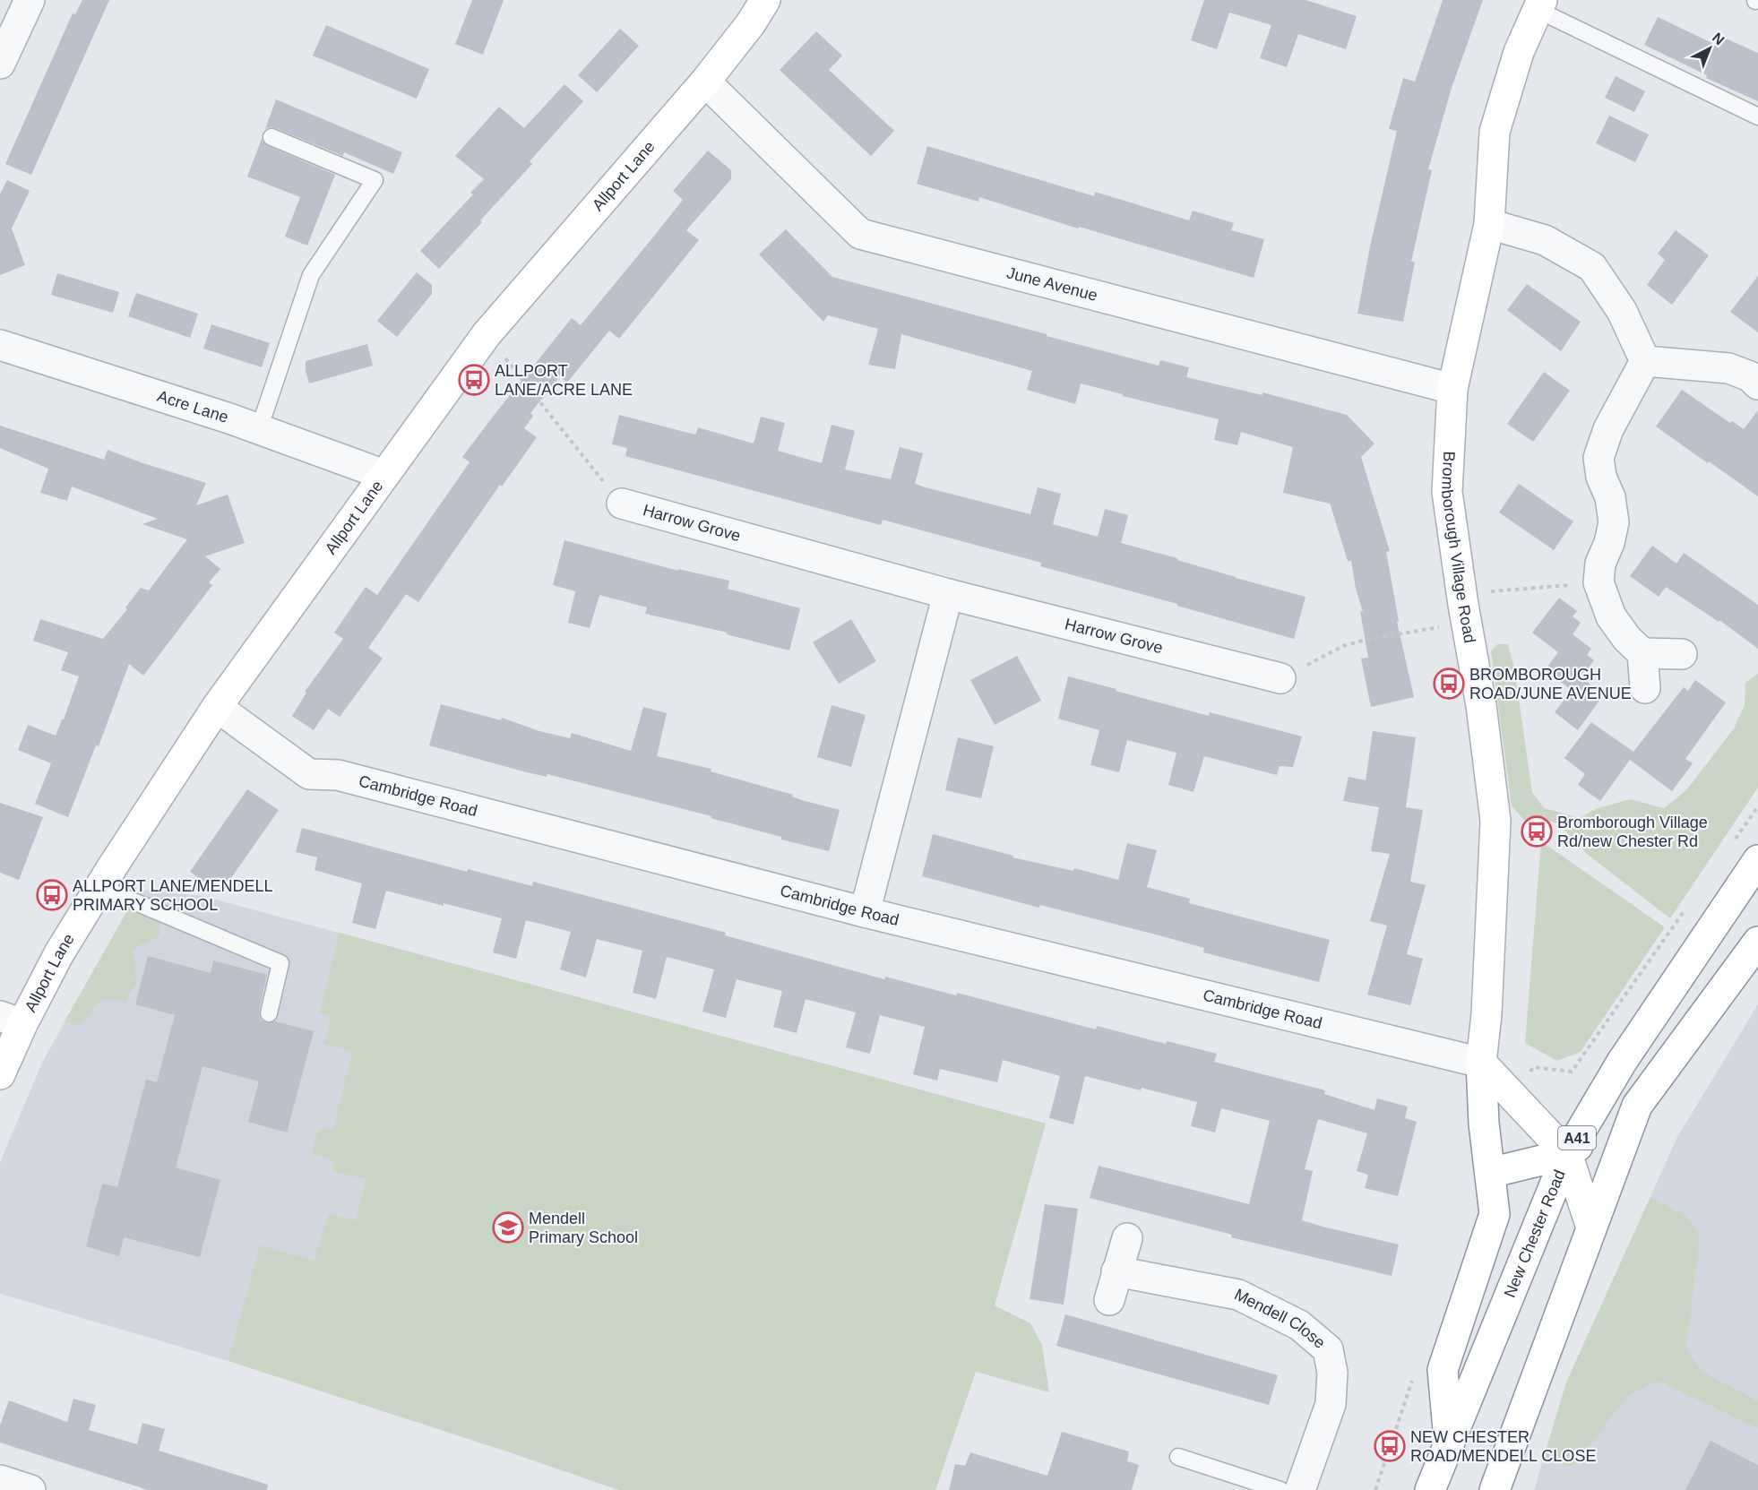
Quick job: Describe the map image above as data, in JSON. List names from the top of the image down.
{
  "streets": {
    "main road": [
      "Allport Lane",
      "Bromborough Village Road",
      "A41",
      "New Chester Road"
    ],
    "street": [
      "June Avenue",
      "Acre Lane",
      "Harrow Grove",
      "Cambridge Road",
      "Mendell Close"
    ]
  },
  "crossings": [
    ["Allport Lane", "June Avenue"],
    ["Allport Lane", "Acre Lane"],
    ["Allport Lane", "Cambridge Road"],
    ["June Avenue", "Bromborough Village Road"],
    ["Bromborough Village Road", "Cambridge Road"],
    ["Bromborough Village Road", "New Chester Road"]
  ],
  "places": {
    "bus stop": [
      "ALLPORT LANE/ACRE LANE",
      "BROMBOROUGH ROAD/JUNE AVENUE",
      "Bromborough Village Rd/new Chester Rd",
      "ALLPORT LANE/MENDELL PRIMARY SCHOOL",
      "NEW CHESTER ROAD/MENDELL CLOSE"
    ],
    "school or university": ["Mendell Primary School"]
  },
  "north": "top right"
}
